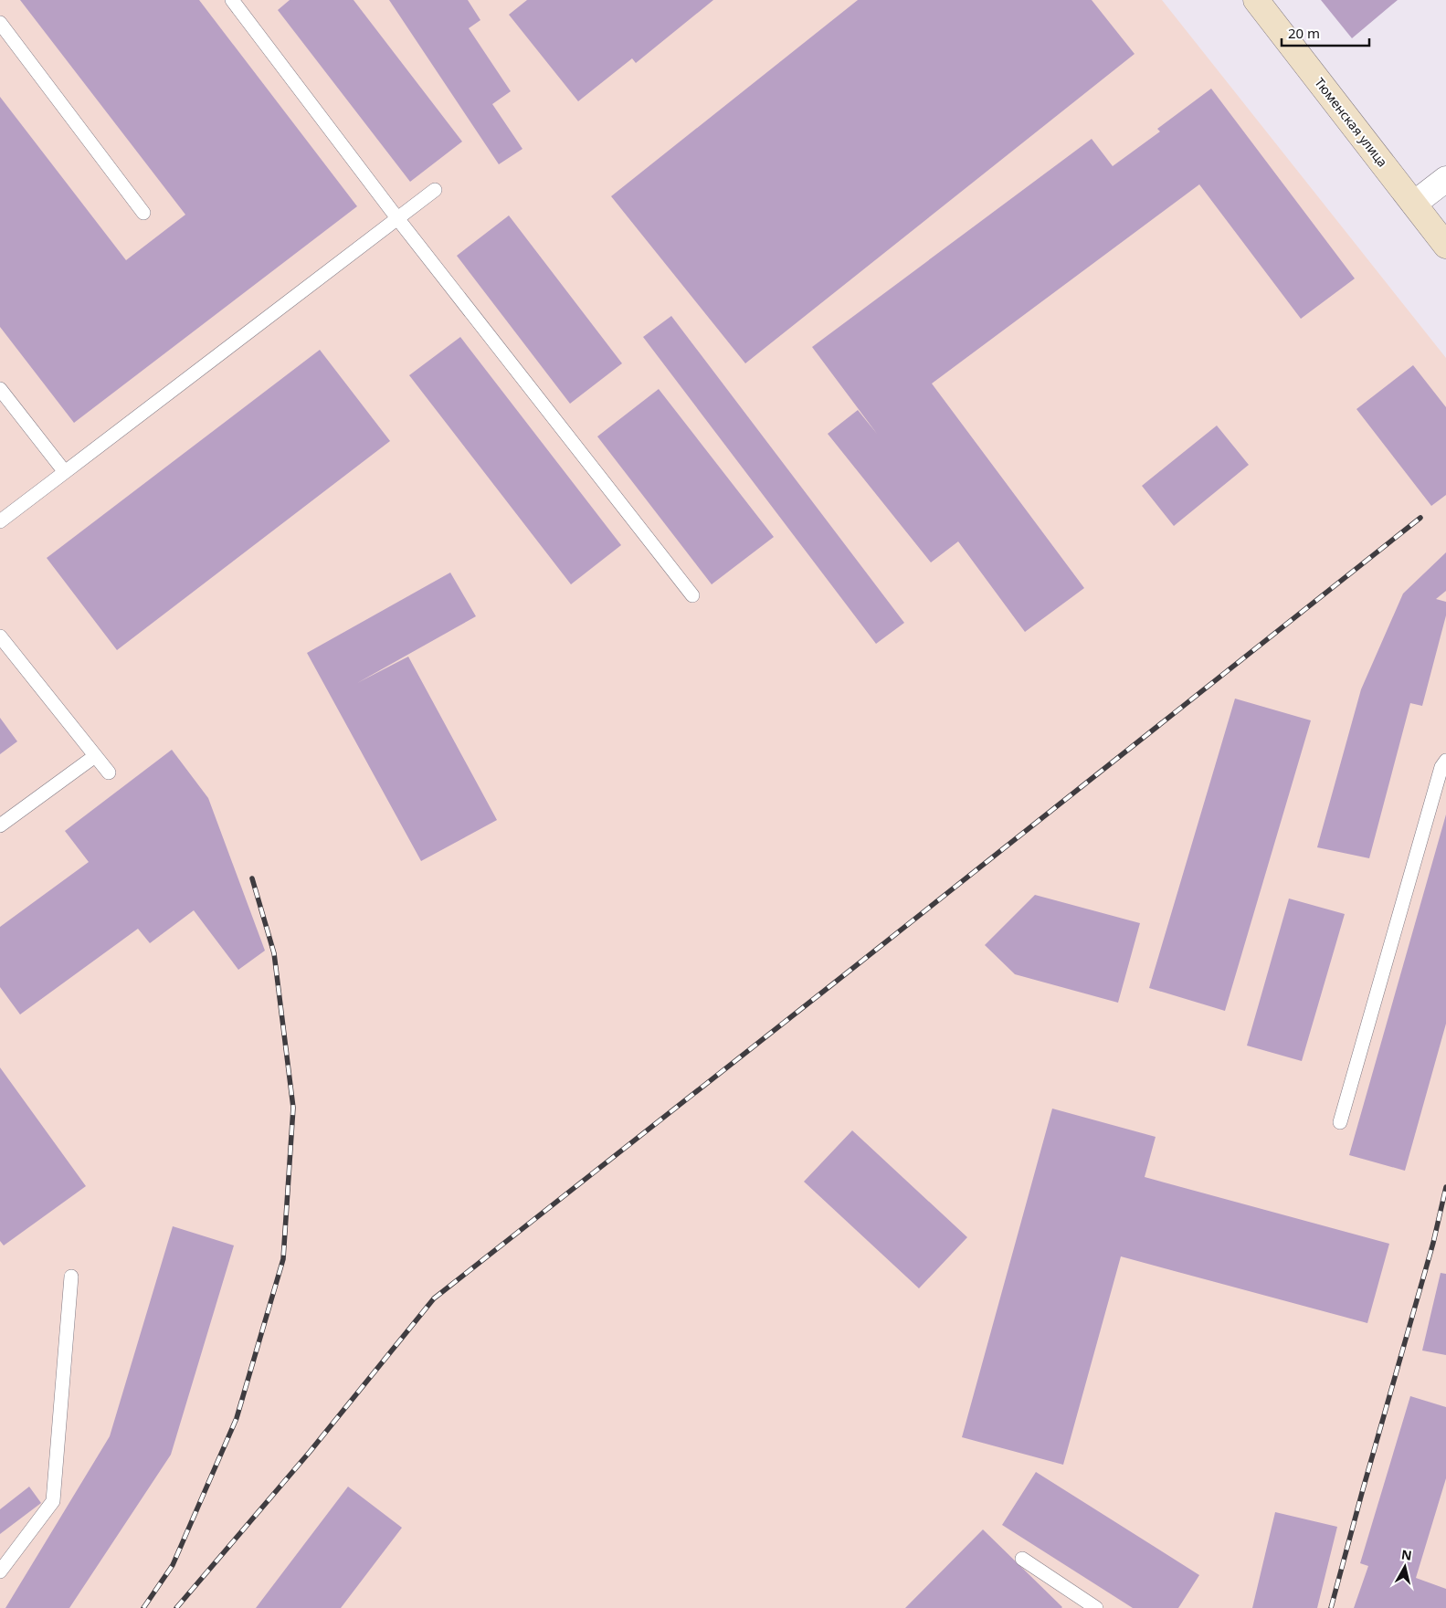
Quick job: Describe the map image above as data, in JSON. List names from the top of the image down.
{
  "streets": {
    "main road": ["Тюменская улица"]
  },
  "scale_bar": "20 m",
  "north": "top"
}
